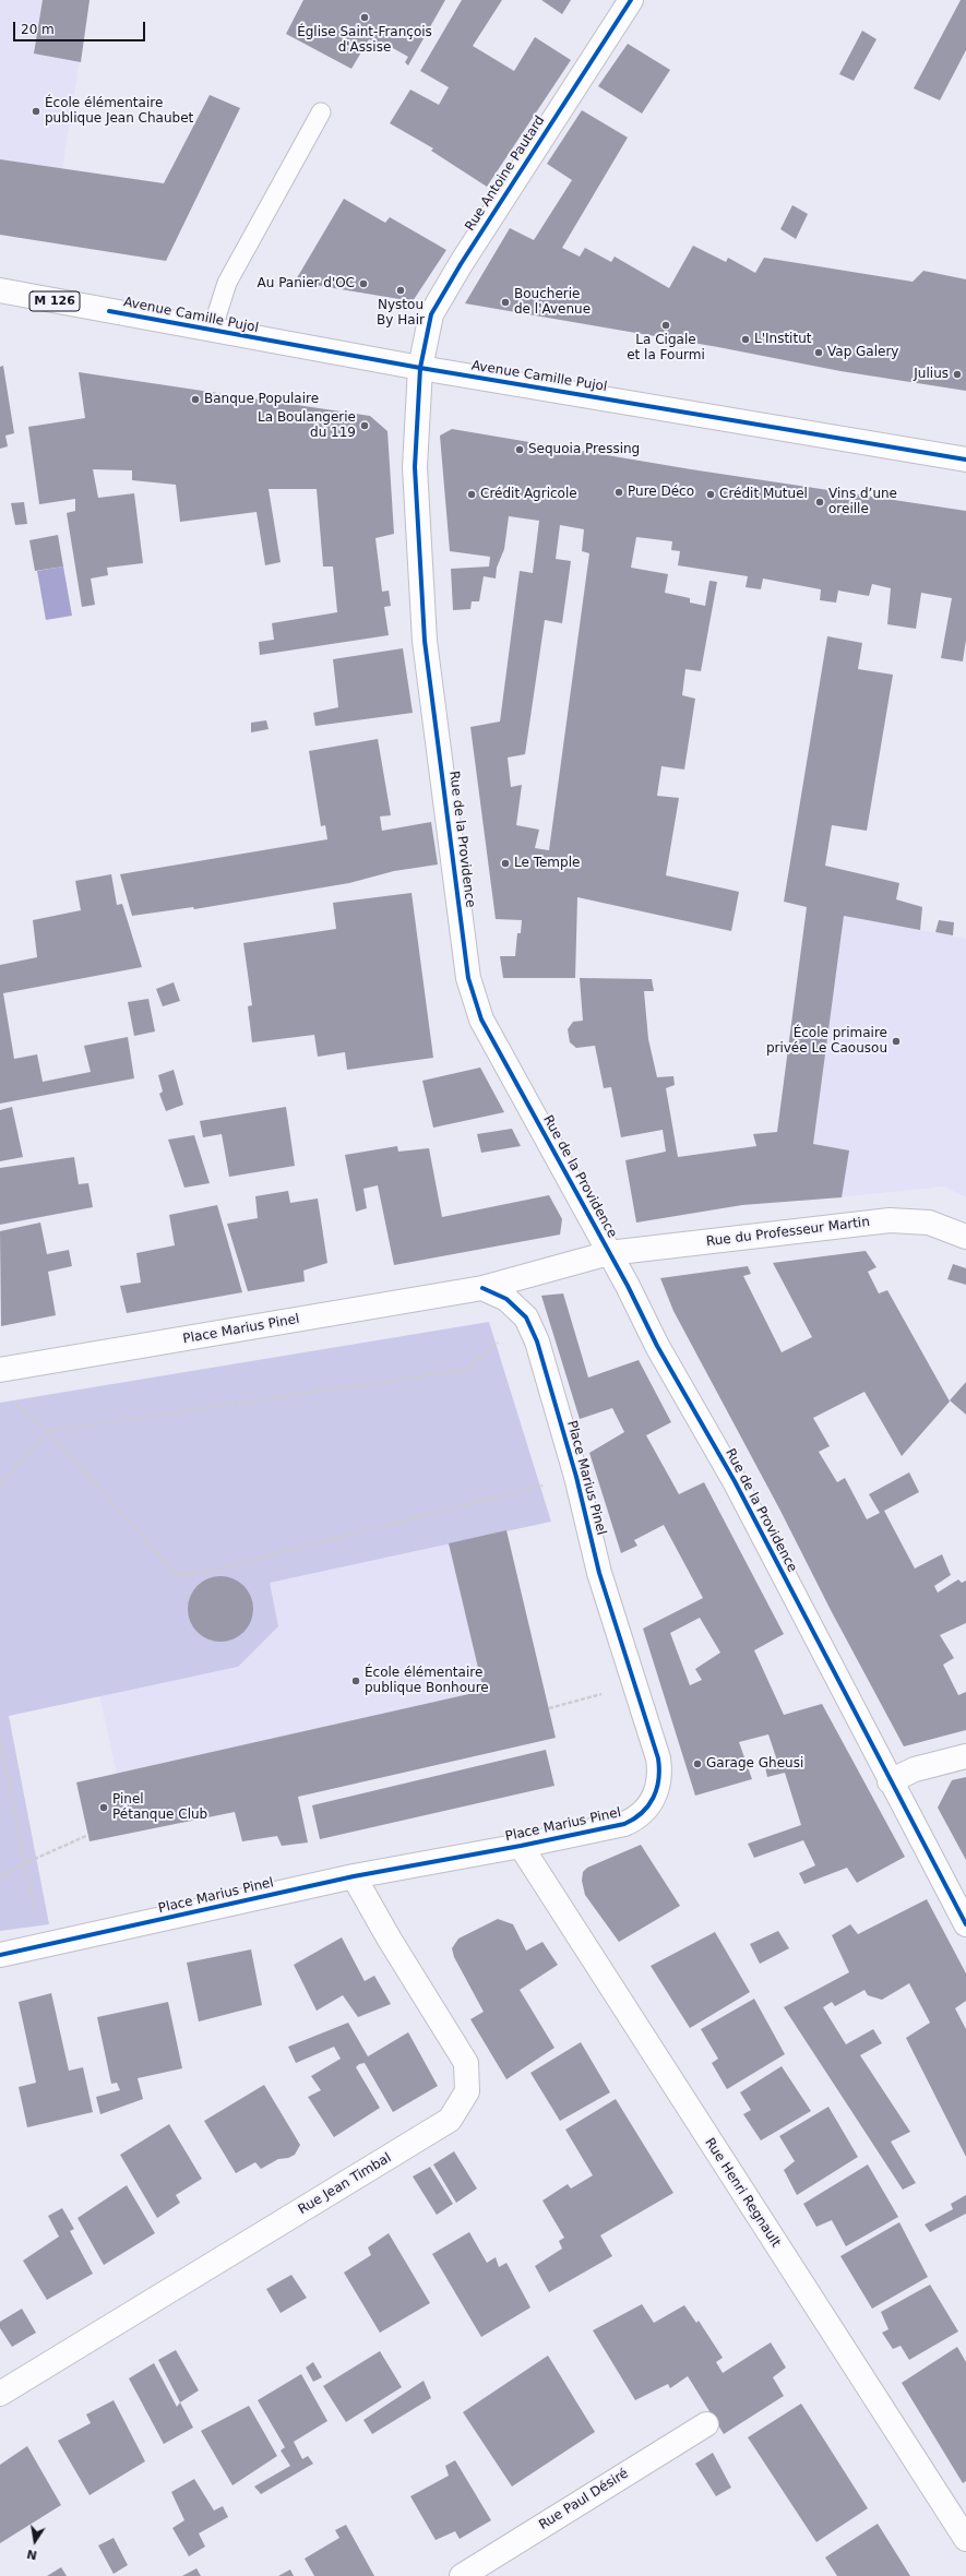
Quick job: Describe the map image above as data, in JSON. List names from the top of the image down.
{
  "streets": {
    "street": [
      "Rue Antoine Pautard",
      "M 126",
      "Avenue Camille Pujol",
      "Rue de la Providence",
      "Rue du Professeur Martin",
      "Place Marius Pinel",
      "Rue Jean Timbal",
      "Rue Henri Regnault",
      "Rue Paul Désiré"
    ]
  },
  "crossings": [
    ["Rue Antoine Pautard", "Avenue Camille Pujol"],
    ["Rue Antoine Pautard", "Rue de la Providence"],
    ["Avenue Camille Pujol", "Rue de la Providence"],
    ["Rue de la Providence", "Rue du Professeur Martin"],
    ["Rue de la Providence", "Place Marius Pinel"],
    ["Rue du Professeur Martin", "Place Marius Pinel"],
    ["Place Marius Pinel", "Rue Jean Timbal"],
    ["Place Marius Pinel", "Rue Henri Regnault"]
  ],
  "places": [
    "Église Saint-François d'Assise",
    "École élémentaire publique Jean Chaubet",
    "Au Panier d'OC",
    "Nystou By Hair",
    "Boucherie de l'Avenue",
    "La Cigale et la Fourmi",
    "L'Institut",
    "Vap Galery",
    "Julius",
    "Banque Populaire",
    "La Boulangerie du 119",
    "Sequoia Pressing",
    "Pure Déco",
    "Crédit Agricole",
    "Crédit Mutuel",
    "Vins d’une oreille",
    "Le Temple",
    "École primaire privée Le Caousou",
    "École élémentaire publique Bonhoure",
    "Garage Gheusi",
    "Pinel Pétanque Club"
  ],
  "scale_bar": "20 m",
  "north": "bottom"
}
